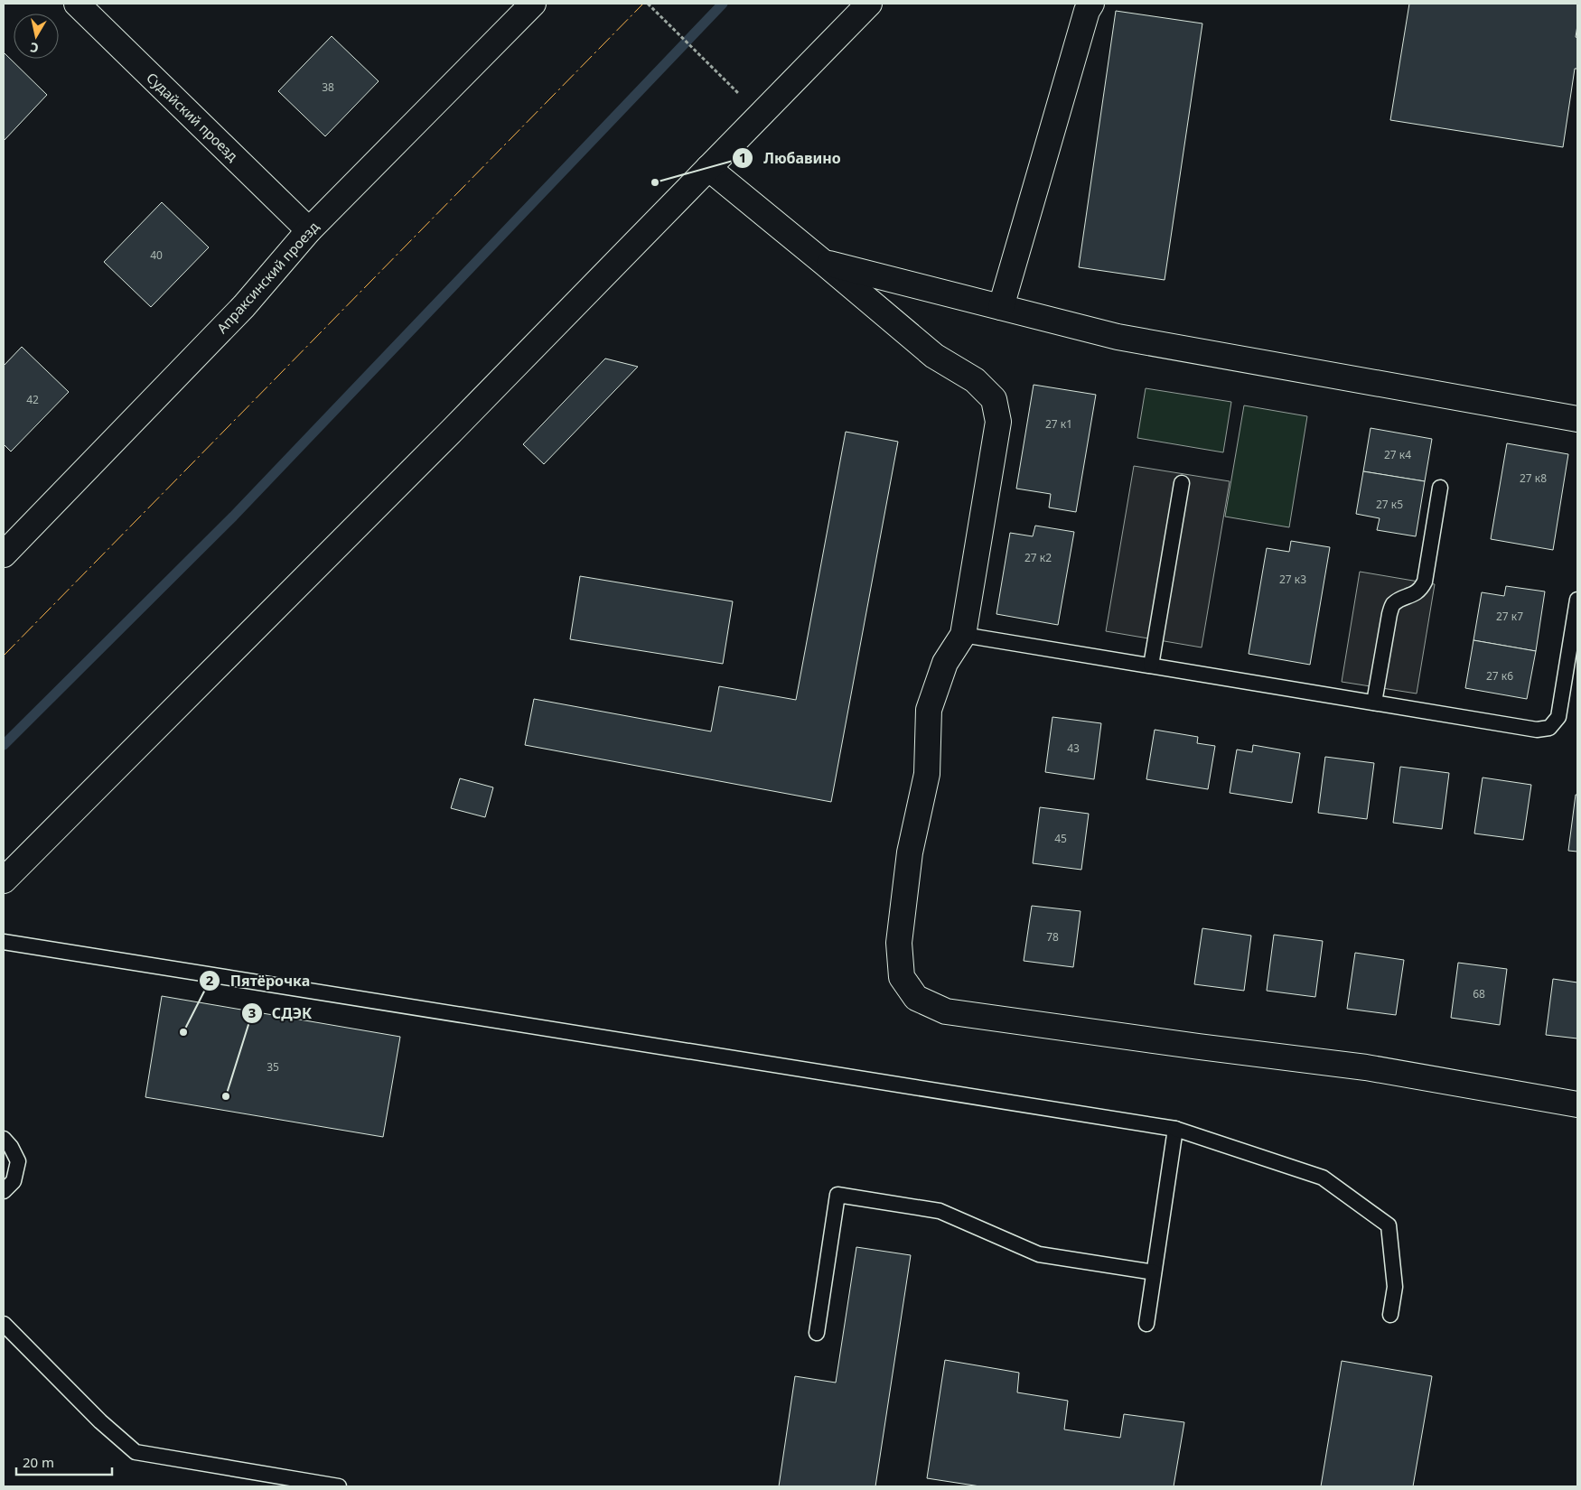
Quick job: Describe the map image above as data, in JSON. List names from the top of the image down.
{
  "streets": {
    "street": ["Судайский проезд", "Апраксинский проезд"]
  },
  "crossings": [
    ["Судайский проезд", "Апраксинский проезд"]
  ],
  "places": ["Любавино", "Пятёрочка", "СДЭК"],
  "house_numbers": [
    "38",
    "40",
    "42",
    "27 к1",
    "27 к4",
    "27 к8",
    "27 к5",
    "27 к2",
    "27 к3",
    "27 к7",
    "27 к6",
    "43",
    "45",
    "78",
    "68",
    "35"
  ],
  "scale_bar": "20 m",
  "north": "bottom"
}
